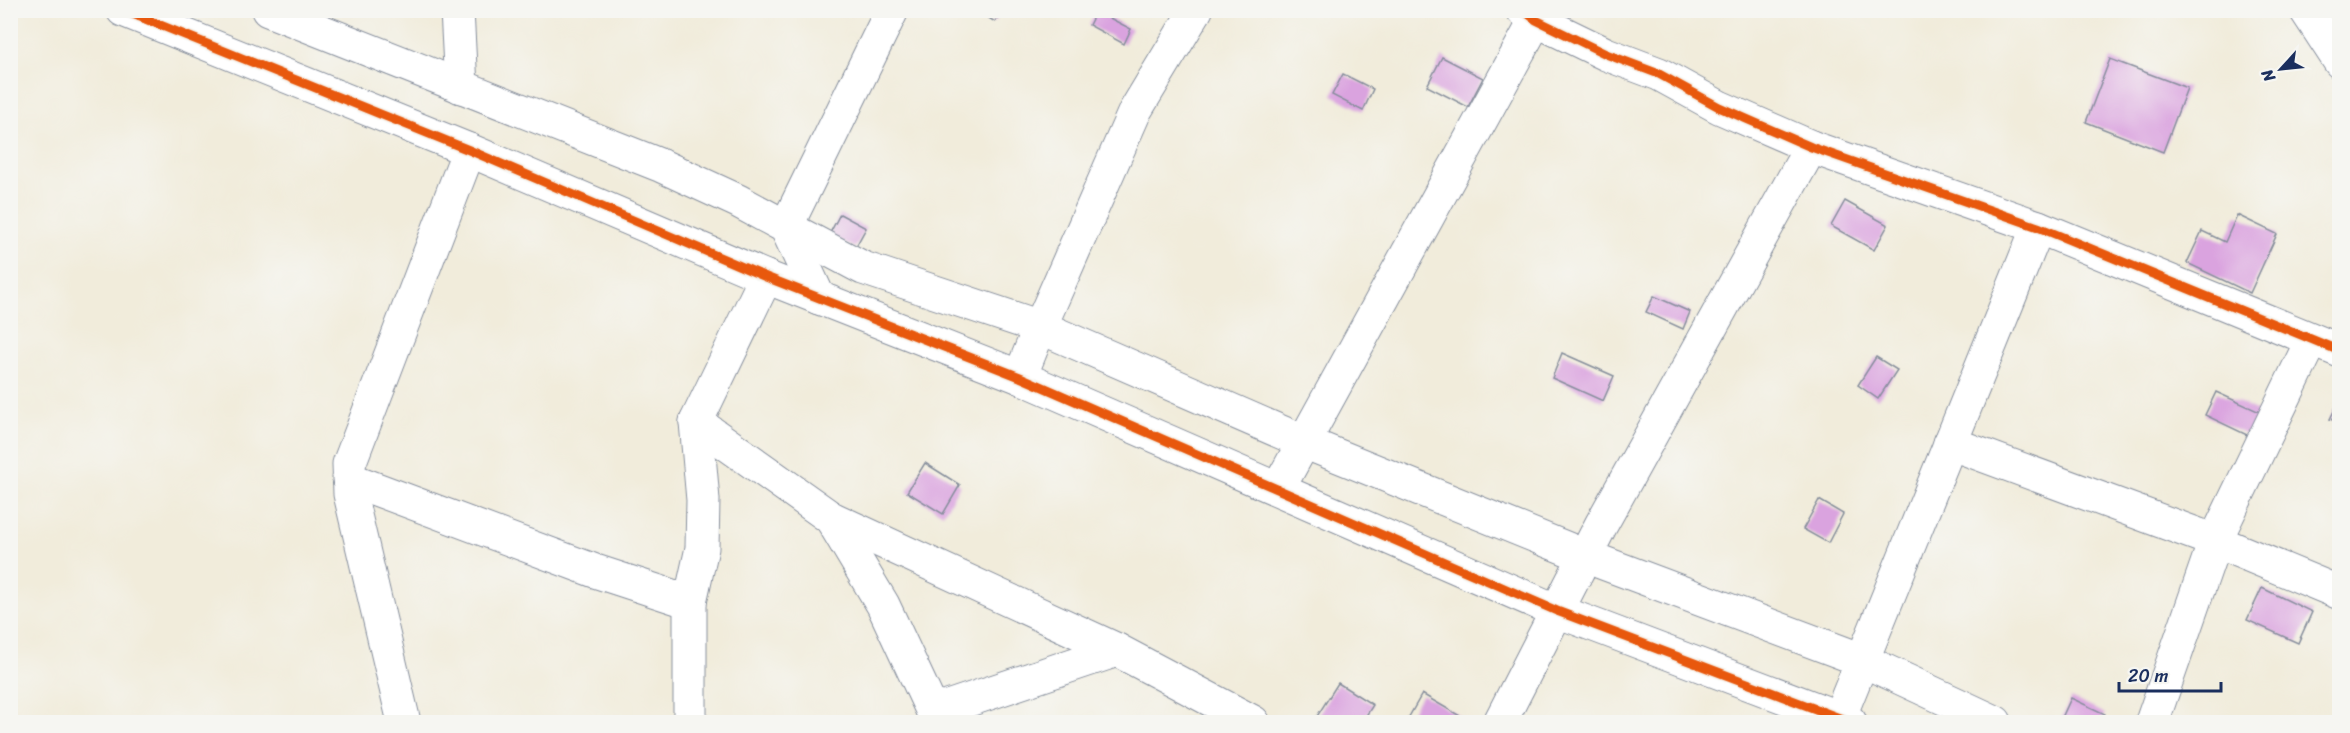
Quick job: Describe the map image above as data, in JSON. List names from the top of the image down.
{
  "scale_bar": "20 m",
  "north": "bottom left"
}
